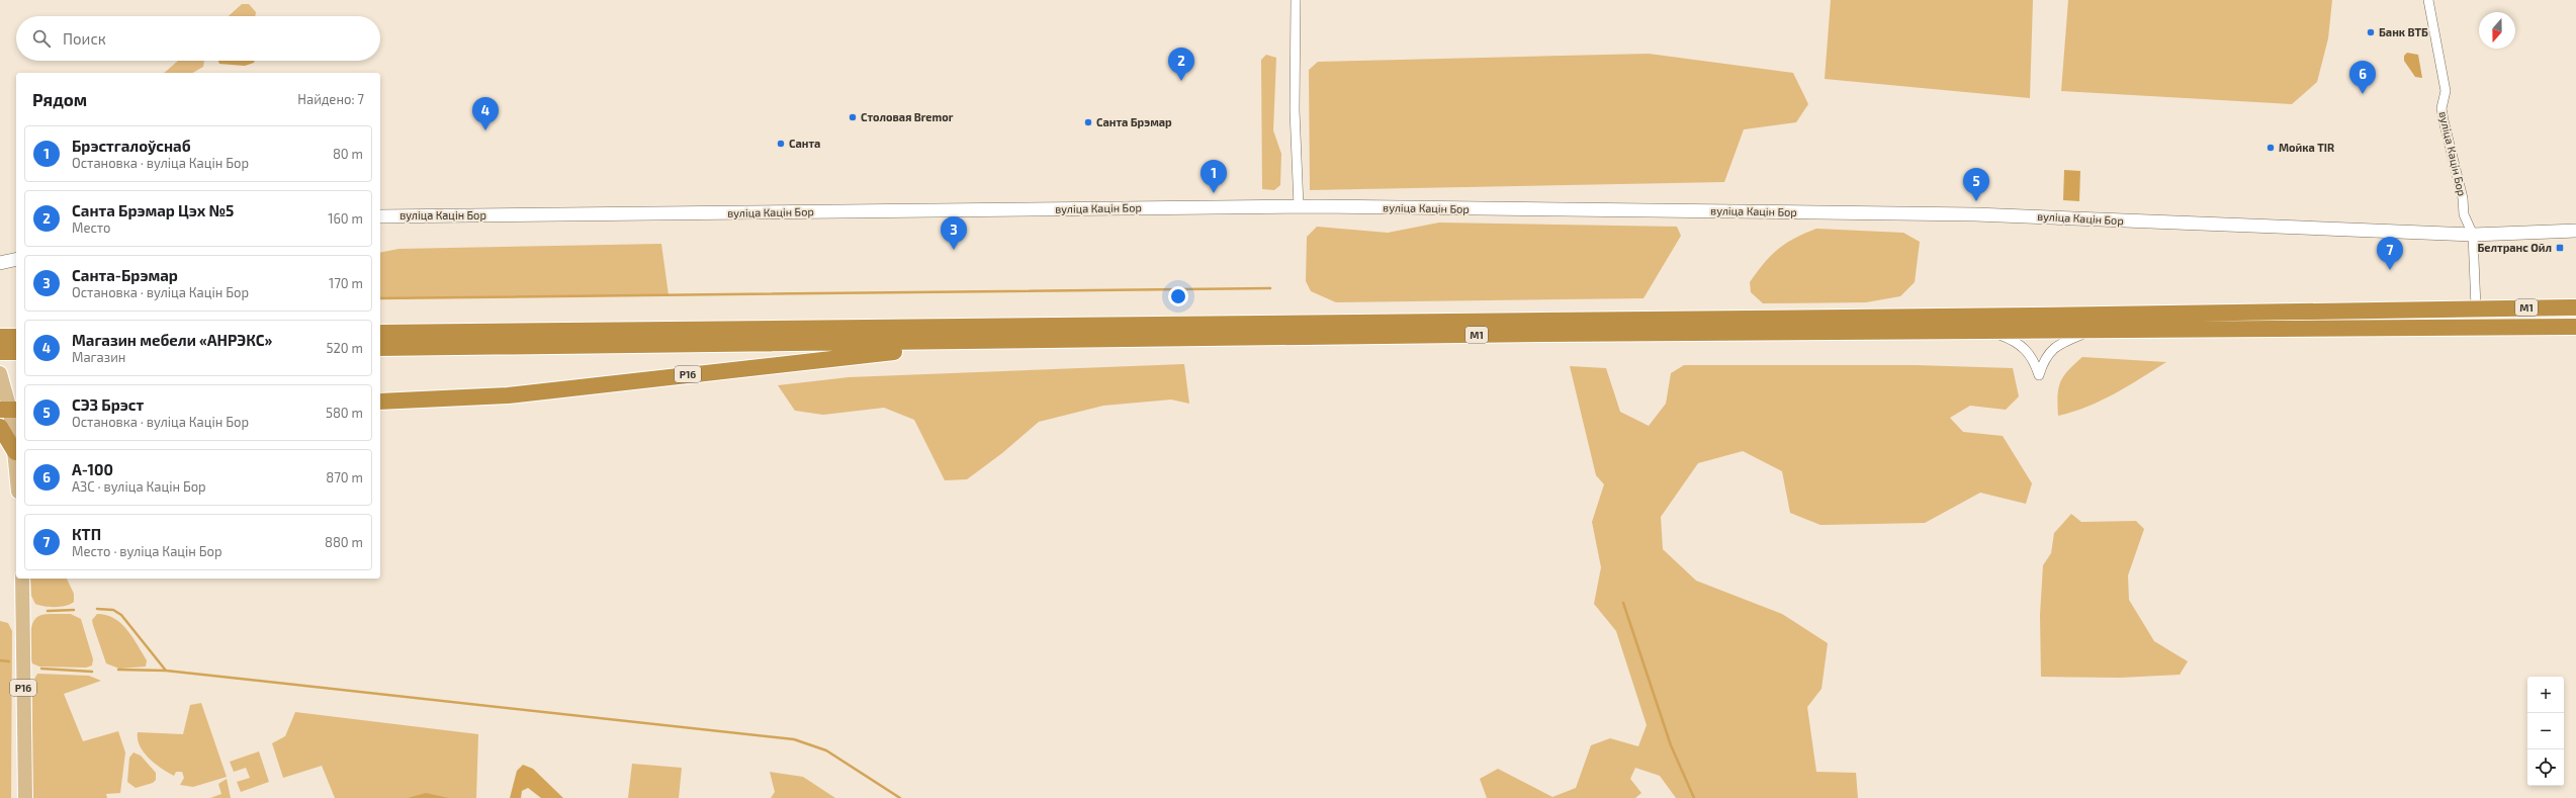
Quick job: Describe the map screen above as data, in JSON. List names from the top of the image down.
{
  "streets": {
    "highway": ["М1", "Р16"],
    "main road": ["вуліца Кацін Бор"]
  },
  "crossings": [
    ["вуліца Кацін Бор", "М1"],
    ["М1", "Р16"]
  ],
  "places": {
    "other": [
      "Банк ВТБ",
      "Столовая Bremor",
      "Санта Брэмар",
      "Санта",
      "Мойка TIR"
    ],
    "transit": ["Белтранс Ойл"]
  },
  "north": "bottom",
  "page": {
    "search": "Поиск",
    "pins": [
      "2",
      "6",
      "4",
      "1",
      "5",
      "3",
      "7"
    ],
    "heading": ["Рядом", "Найдено: 7"],
    "list": [
      {
        "mark": "1",
        "name": "Брэстгалоўснаб",
        "note": "Остановка · вуліца Кацін Бор",
        "value": "80 m"
      },
      {
        "mark": "2",
        "name": "Санта Брэмар Цэх №5",
        "note": "Место",
        "value": "160 m"
      },
      {
        "mark": "3",
        "name": "Санта-Брэмар",
        "note": "Остановка · вуліца Кацін Бор",
        "value": "170 m"
      },
      {
        "mark": "4",
        "name": "Магазин мебели «АНРЭКС»",
        "note": "Магазин",
        "value": "520 m"
      },
      {
        "mark": "5",
        "name": "СЭЗ Брэст",
        "note": "Остановка · вуліца Кацін Бор",
        "value": "580 m"
      },
      {
        "mark": "6",
        "name": "А-100",
        "note": "АЗС · вуліца Кацін Бор",
        "value": "870 m"
      },
      {
        "mark": "7",
        "name": "КТП",
        "note": "Место · вуліца Кацін Бор",
        "value": "880 m"
      }
    ],
    "map_buttons": ["+", "−"]
  }
}
